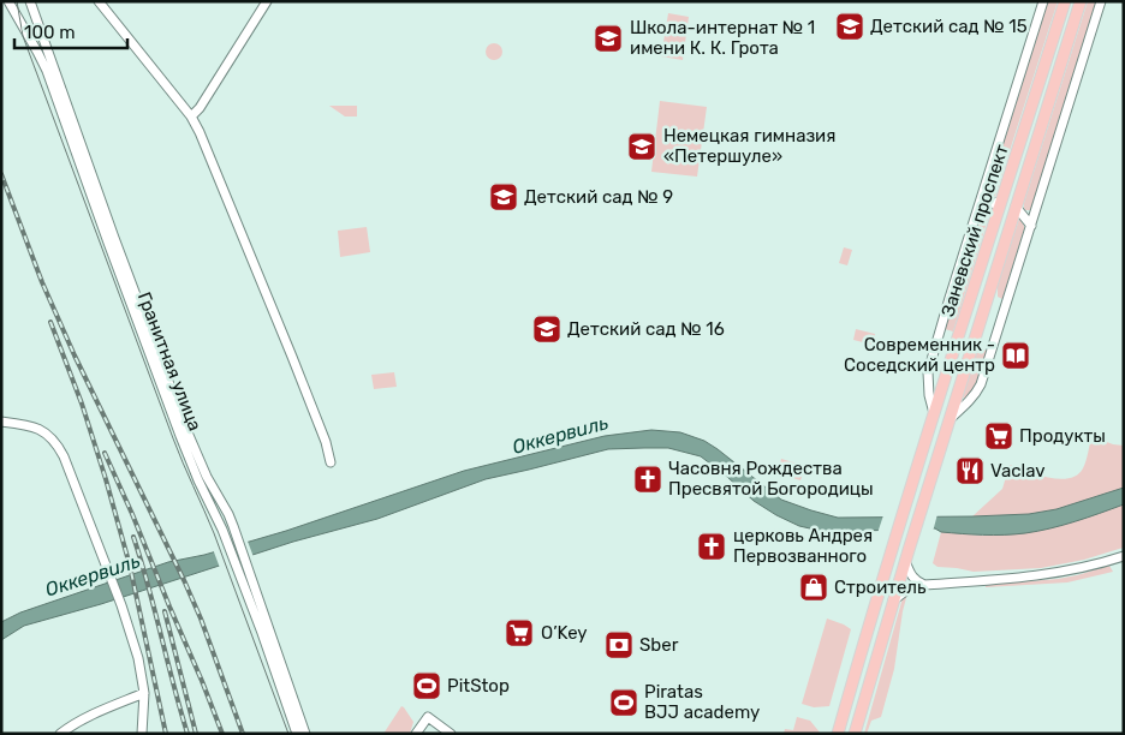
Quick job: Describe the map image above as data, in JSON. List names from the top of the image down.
{
  "streets": {
    "main road": ["Заневский проспект"],
    "street": ["Гранитная улица"]
  },
  "water": ["Оккервиль"],
  "places": {
    "school or university": [
      "Детский сад № 15",
      "Школа-интернат № 1 имени К. К. Грота",
      "Немецкая гимназия «Петершуле»",
      "Детский сад № 9",
      "Детский сад № 16"
    ],
    "library": ["Современник - Соседский центр"],
    "supermarket": ["Продукты", "O’Key"],
    "restaurant": ["Vaclav"],
    "church": ["Часовня Рождества Пресвятой Богородицы", "церковь Андрея Первозванного"],
    "shop": ["Строитель"],
    "bank": ["Sber"],
    "sports": ["PitStop", "Piratas BJJ academy"]
  },
  "scale_bar": "100 m"
}
